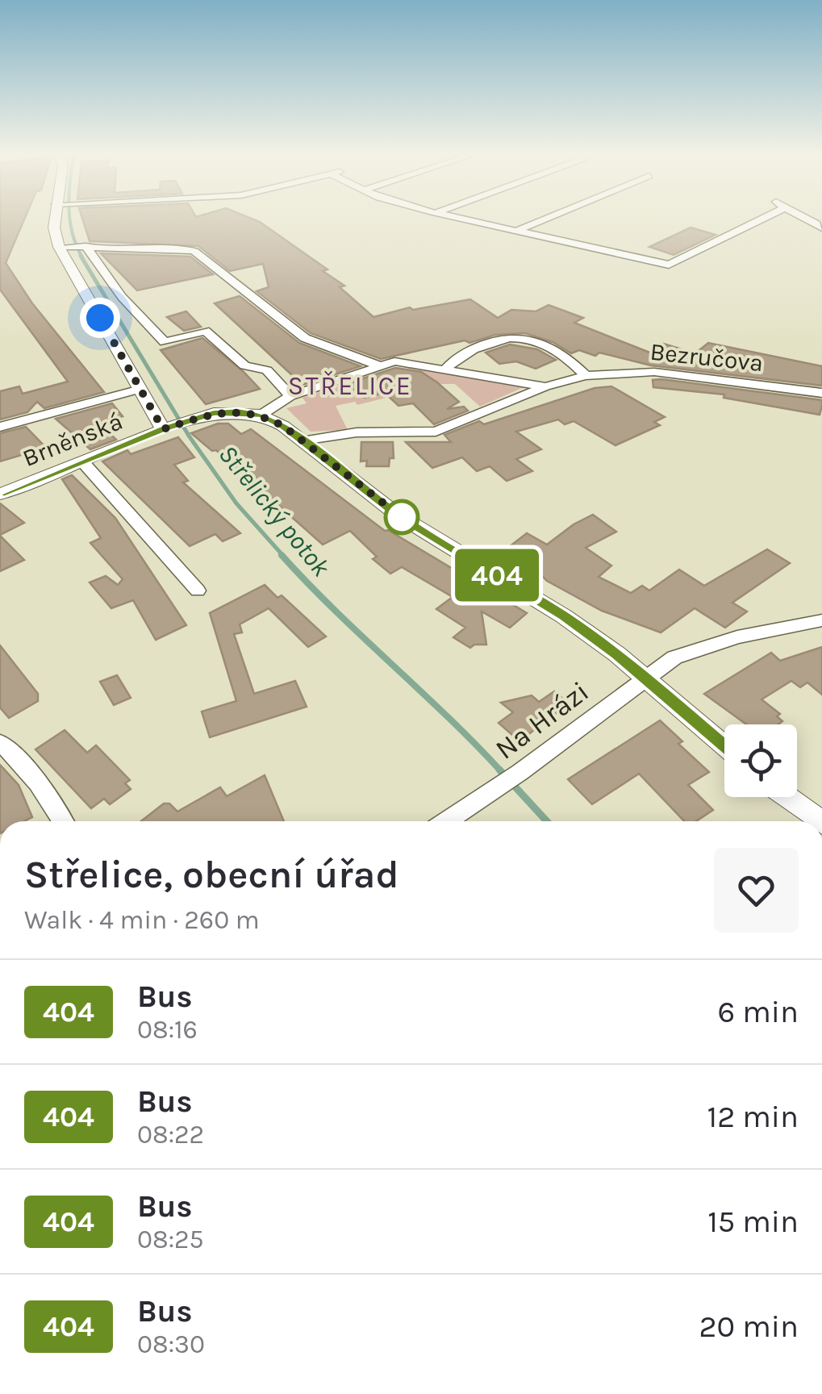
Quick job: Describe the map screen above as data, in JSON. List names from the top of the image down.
{
  "streets": {
    "street": ["Bezručova", "Brněnská", "Na Hrázi"]
  },
  "districts": ["STŘELICE"],
  "water": ["Střelický potok"],
  "lines": ["bus line 404"],
  "page": {
    "on_map": "404",
    "heading": ["Střelice, obecní úřad", "Walk · 4 min · 260 m"],
    "list": [
      {
        "mark": "404",
        "name": "Bus",
        "note": "08:16",
        "value": "6 min"
      },
      {
        "mark": "404",
        "name": "Bus",
        "note": "08:22",
        "value": "12 min"
      },
      {
        "mark": "404",
        "name": "Bus",
        "note": "08:25",
        "value": "15 min"
      },
      {
        "mark": "404",
        "name": "Bus",
        "note": "08:30",
        "value": "20 min"
      }
    ]
  }
}
